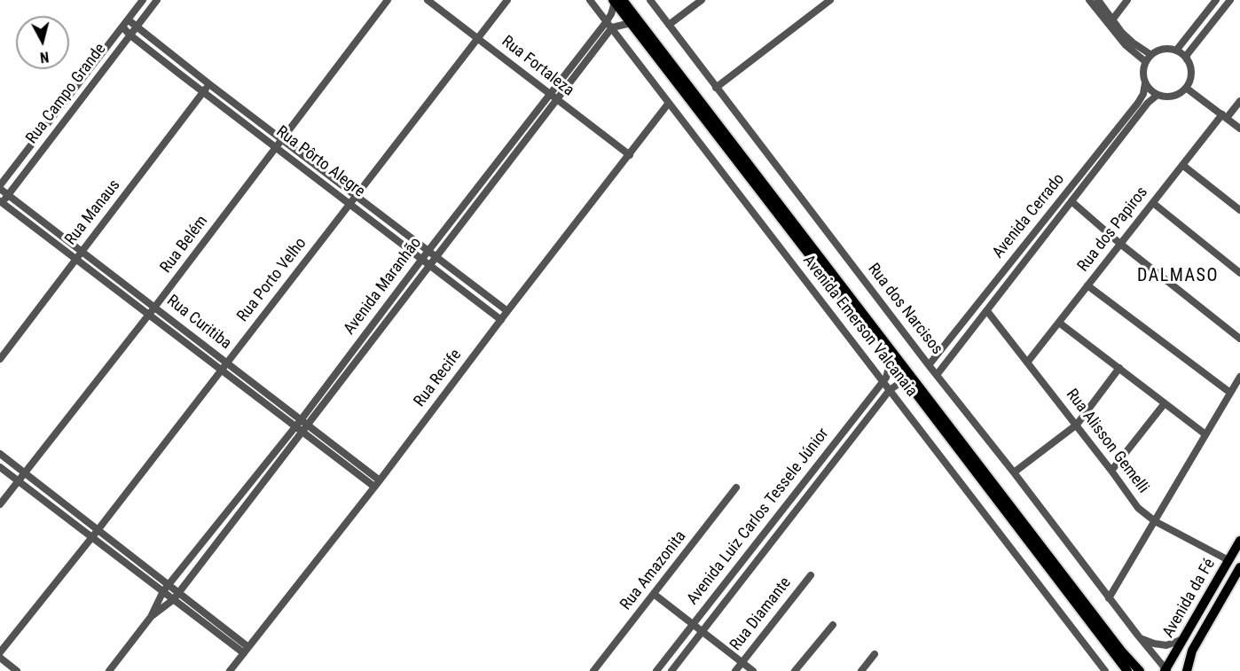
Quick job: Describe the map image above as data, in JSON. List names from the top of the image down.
{
  "streets": {
    "main road": ["Avenida da Fé"],
    "street": [
      "Rua Fortaleza",
      "Rua Campo Grande",
      "Rua Pôrto Alegre",
      "Rua Manaus",
      "Avenida Cerrado",
      "Rua dos Papiros",
      "Rua Belém",
      "Rua Porto Velho",
      "Avenida Maranhão",
      "Rua dos Narcisos",
      "Rua Curitiba",
      "Avenida Emerson Valcanaia",
      "Rua Recife",
      "Rua Alisson Gemelli",
      "Avenida Luiz Carlos Tessele Júnior",
      "Rua Amazonita",
      "Rua Diamante"
    ]
  },
  "crossings": [
    ["Rua Fortaleza", "Rua Porto Velho"],
    ["Rua Fortaleza", "Avenida Maranhão"],
    ["Rua Fortaleza", "Rua Recife"],
    ["Rua Campo Grande", "Rua Pôrto Alegre"],
    ["Rua Campo Grande", "Rua Curitiba"],
    ["Rua Pôrto Alegre", "Rua Manaus"],
    ["Rua Pôrto Alegre", "Rua Belém"],
    ["Rua Pôrto Alegre", "Rua Porto Velho"],
    ["Rua Pôrto Alegre", "Avenida Maranhão"],
    ["Rua Pôrto Alegre", "Rua Recife"],
    ["Rua Manaus", "Rua Curitiba"],
    ["Avenida Cerrado", "Rua dos Narcisos"],
    ["Avenida Cerrado", "Rua Alisson Gemelli"],
    ["Rua dos Papiros", "Rua Alisson Gemelli"],
    ["Rua Belém", "Rua Curitiba"],
    ["Rua Porto Velho", "Rua Curitiba"],
    ["Avenida Maranhão", "Rua Curitiba"],
    ["Avenida Maranhão", "Avenida Emerson Valcanaia"],
    ["Rua dos Narcisos", "Avenida da Fé"],
    ["Rua Curitiba", "Rua Recife"],
    ["Avenida Emerson Valcanaia", "Rua Recife"],
    ["Avenida Emerson Valcanaia", "Avenida Luiz Carlos Tessele Júnior"],
    ["Rua Alisson Gemelli", "Avenida da Fé"]
  ],
  "districts": ["DALMASO"],
  "north": "bottom"
}
